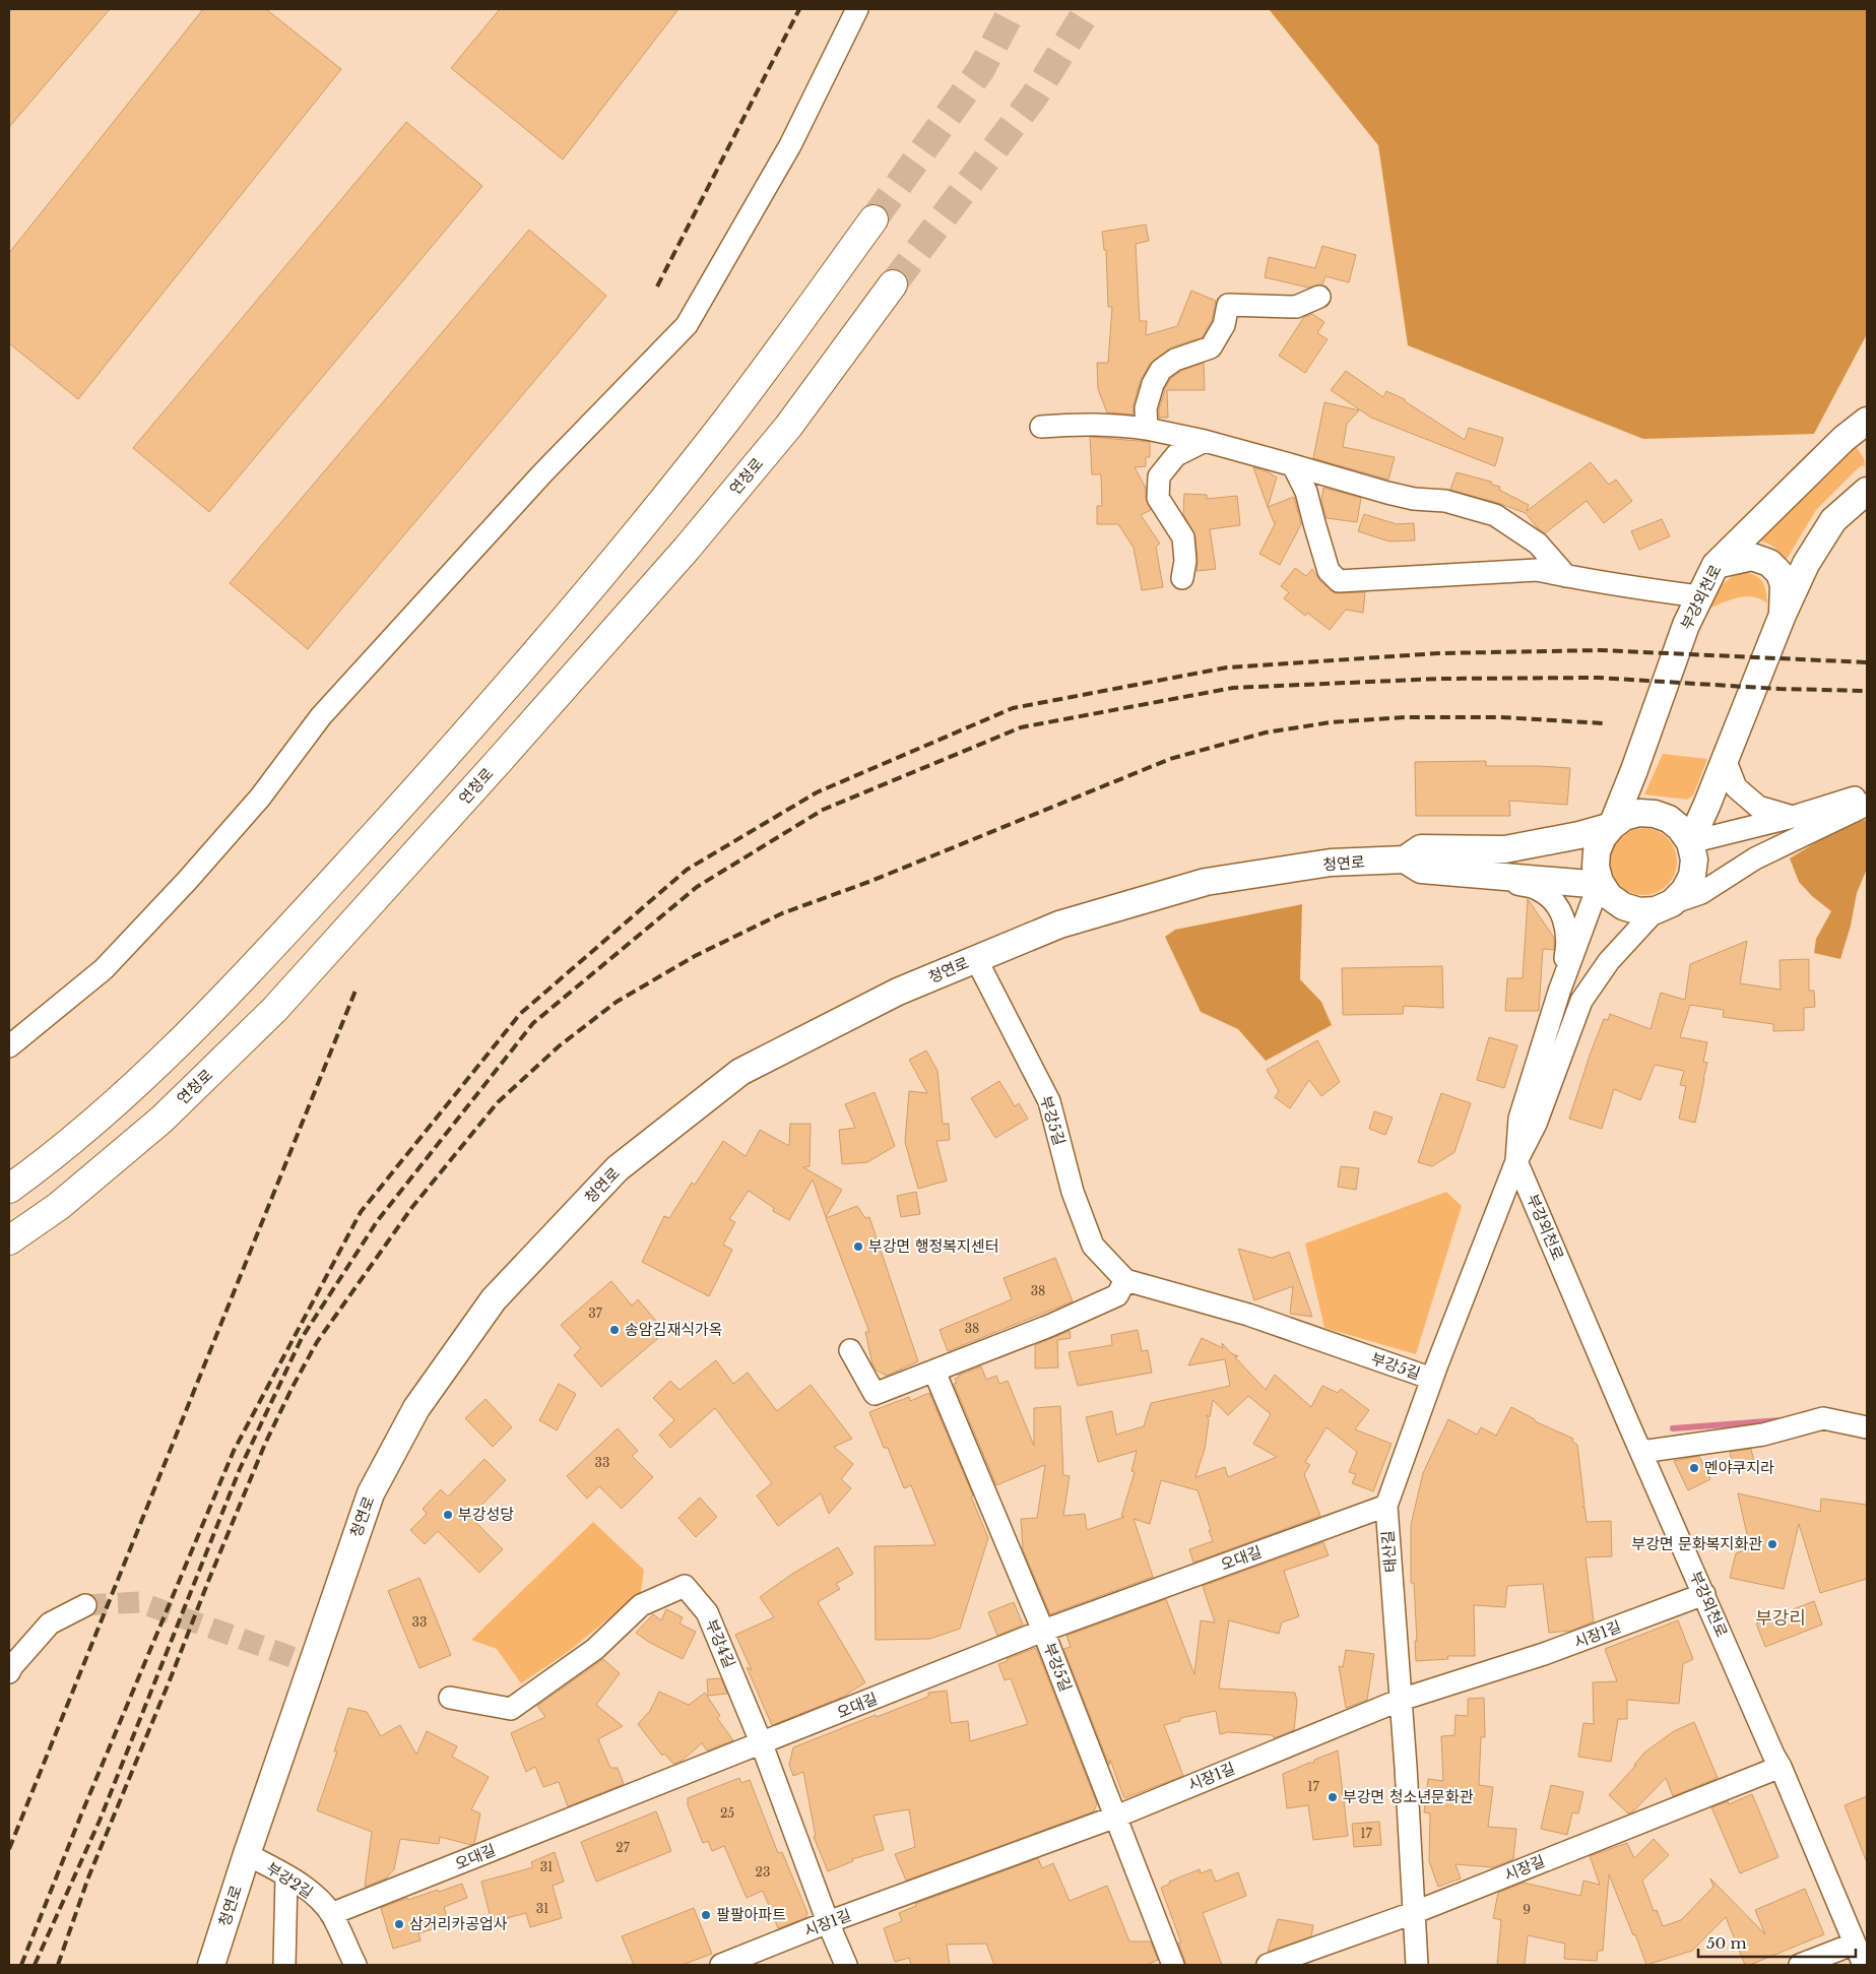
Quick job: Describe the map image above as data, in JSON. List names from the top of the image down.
{
  "streets": {
    "highway": ["연청로"],
    "main road": ["부강외천로", "청연로"],
    "street": [
      "부강5길",
      "태산길",
      "오대길",
      "시장1길",
      "부강4길",
      "시장길",
      "부강2길"
    ]
  },
  "crossings": [
    ["부강외천로", "태산길"],
    ["부강외천로", "시장1길"],
    ["부강외천로", "시장길"],
    ["청연로", "부강5길"],
    ["청연로", "부강2길"],
    ["부강5길", "태산길"],
    ["부강5길", "오대길"],
    ["부강5길", "시장1길"],
    ["태산길", "오대길"],
    ["태산길", "시장1길"],
    ["태산길", "시장길"],
    ["오대길", "부강4길"],
    ["오대길", "부강2길"],
    ["시장1길", "부강4길"]
  ],
  "districts": ["부강리"],
  "places": [
    "부강면 행정복지센터",
    "송암김재식가옥",
    "멘야쿠지라",
    "부강성당",
    "부강면 문화복지화관",
    "부강면 청소년문화관",
    "팔팔아파트",
    "삼거리카공업사"
  ],
  "house_numbers": [
    "38",
    "37",
    "38",
    "33",
    "33",
    "17",
    "25",
    "17",
    "27",
    "31",
    "23",
    "31",
    "9"
  ],
  "scale_bar": "50 m"
}
